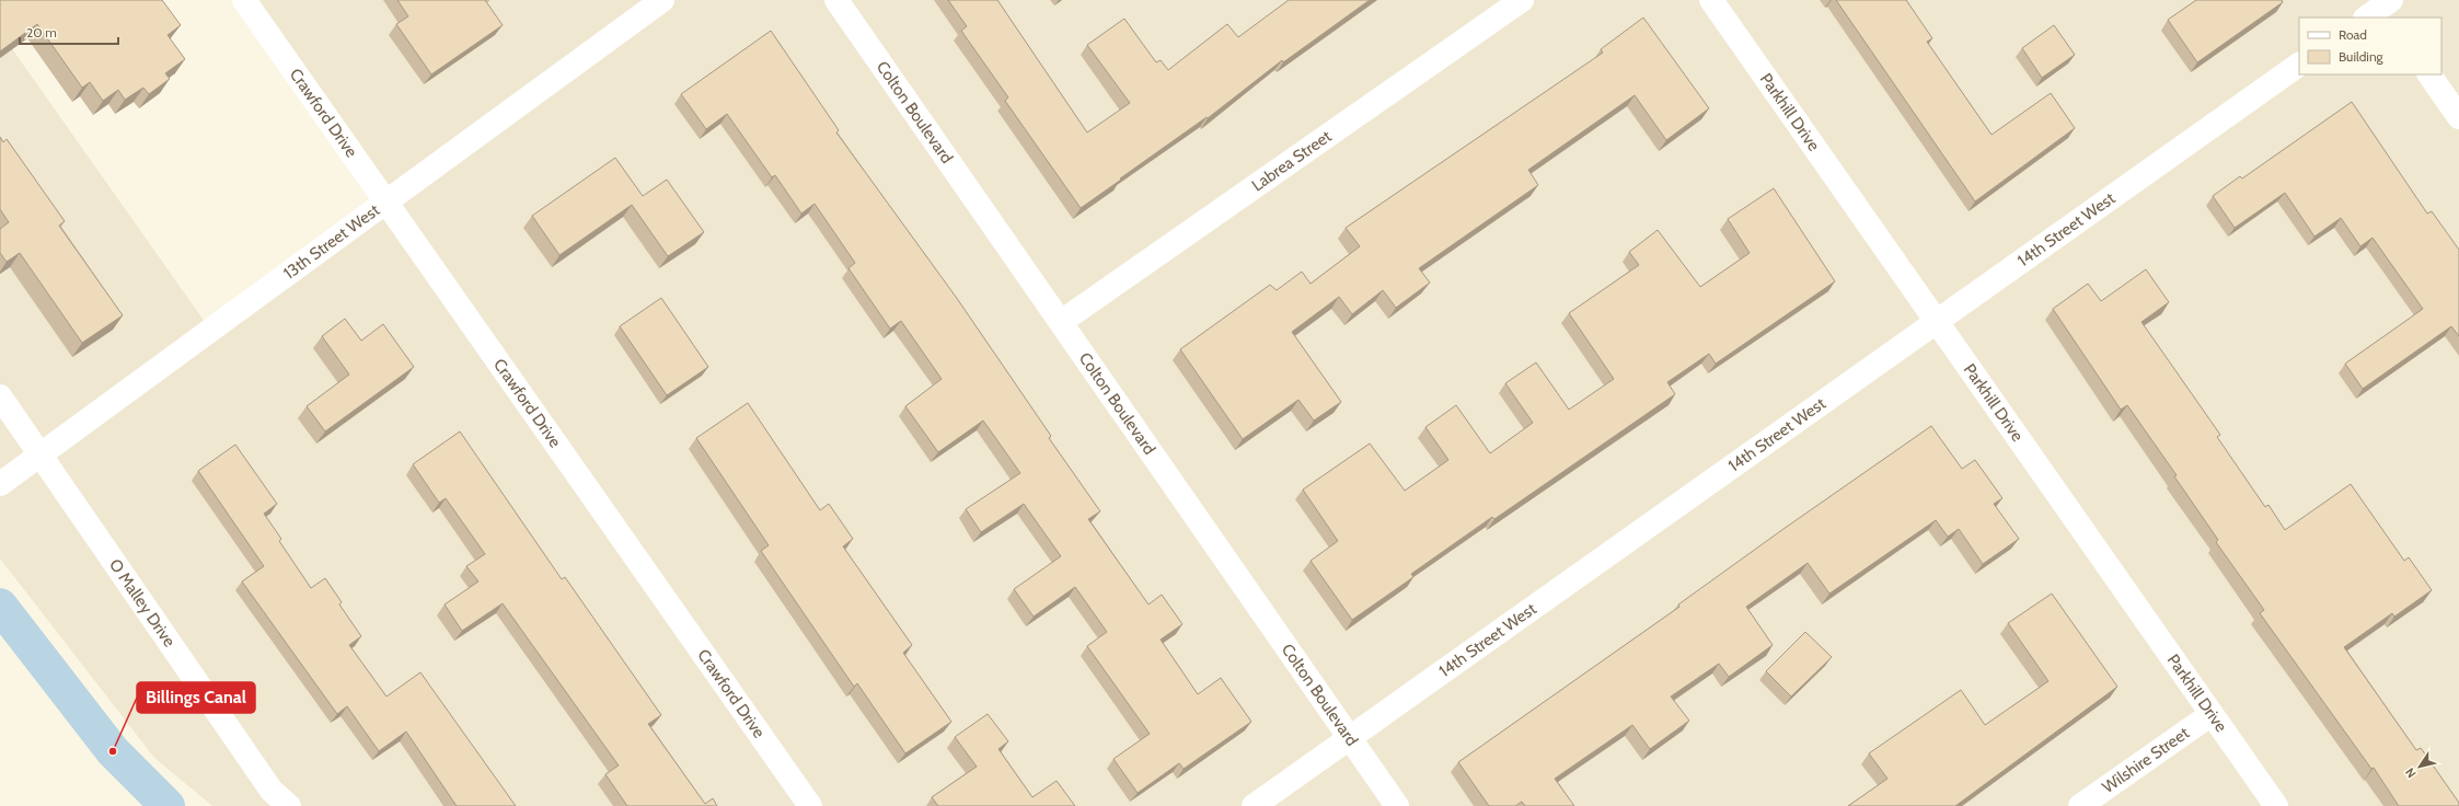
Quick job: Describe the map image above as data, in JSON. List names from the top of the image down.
{
  "streets": {
    "street": [
      "Colton Boulevard",
      "Crawford Drive",
      "Parkhill Drive",
      "Labrea Street",
      "14th Street West",
      "13th Street West",
      "O Malley Drive",
      "Wilshire Street"
    ]
  },
  "crossings": [
    ["Colton Boulevard", "Labrea Street"],
    ["Colton Boulevard", "14th Street West"],
    ["Crawford Drive", "13th Street West"],
    ["Parkhill Drive", "14th Street West"],
    ["Parkhill Drive", "Wilshire Street"],
    ["13th Street West", "O Malley Drive"]
  ],
  "places": ["Billings Canal"],
  "legend": ["Road", "Building"],
  "scale_bar": "20 m",
  "north": "bottom left"
}
